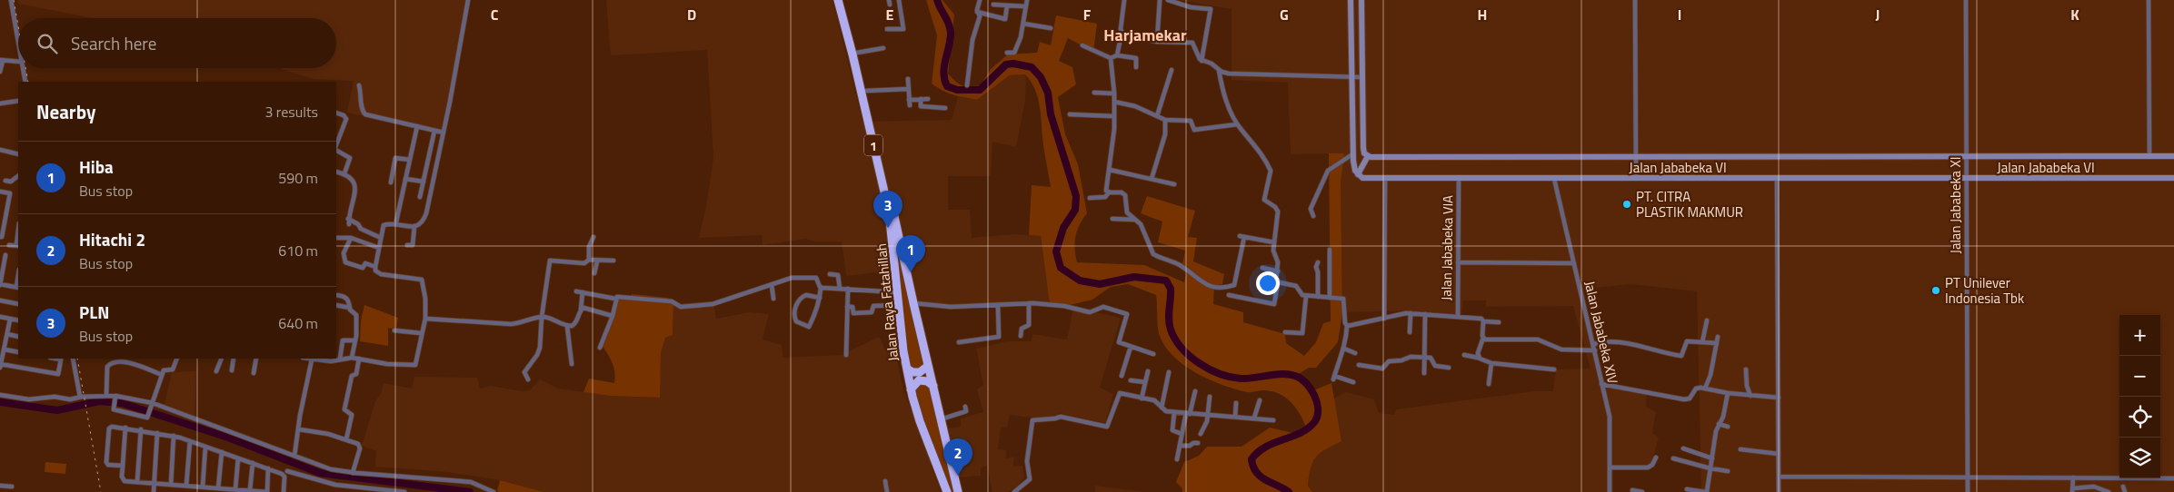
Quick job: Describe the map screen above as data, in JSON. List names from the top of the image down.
{
  "streets": {
    "highway": ["1", "Jalan Raya Fatahillah"],
    "street": [
      "Jalan Jababeka VI",
      "Jalan Jababeka XI",
      "Jalan Jababeka VIA",
      "Jalan Jababeka XIV"
    ]
  },
  "crossings": [
    ["1", "Jalan Raya Fatahillah"],
    ["Jalan Jababeka VI", "Jalan Jababeka XI"],
    ["Jalan Jababeka VI", "Jalan Jababeka VIA"],
    ["Jalan Jababeka VI", "Jalan Jababeka XIV"]
  ],
  "districts": ["Harjamekar"],
  "places": ["PT. CITRA PLASTIK MAKMUR", "PT Unilever Indonesia Tbk"],
  "page": {
    "search": "Search here",
    "heading": ["Nearby", "3 results"],
    "list": [
      {
        "mark": "1",
        "name": "Hiba",
        "note": "Bus stop",
        "value": "590 m"
      },
      {
        "mark": "2",
        "name": "Hitachi 2",
        "note": "Bus stop",
        "value": "610 m"
      },
      {
        "mark": "3",
        "name": "PLN",
        "note": "Bus stop",
        "value": "640 m"
      }
    ],
    "pins": ["3", "1", "2"],
    "map_buttons": ["+", "−"]
  },
  "grid": {
    "columns": [
      "C",
      "D",
      "E",
      "F",
      "G",
      "H",
      "I",
      "J",
      "K"
    ]
  }
}
